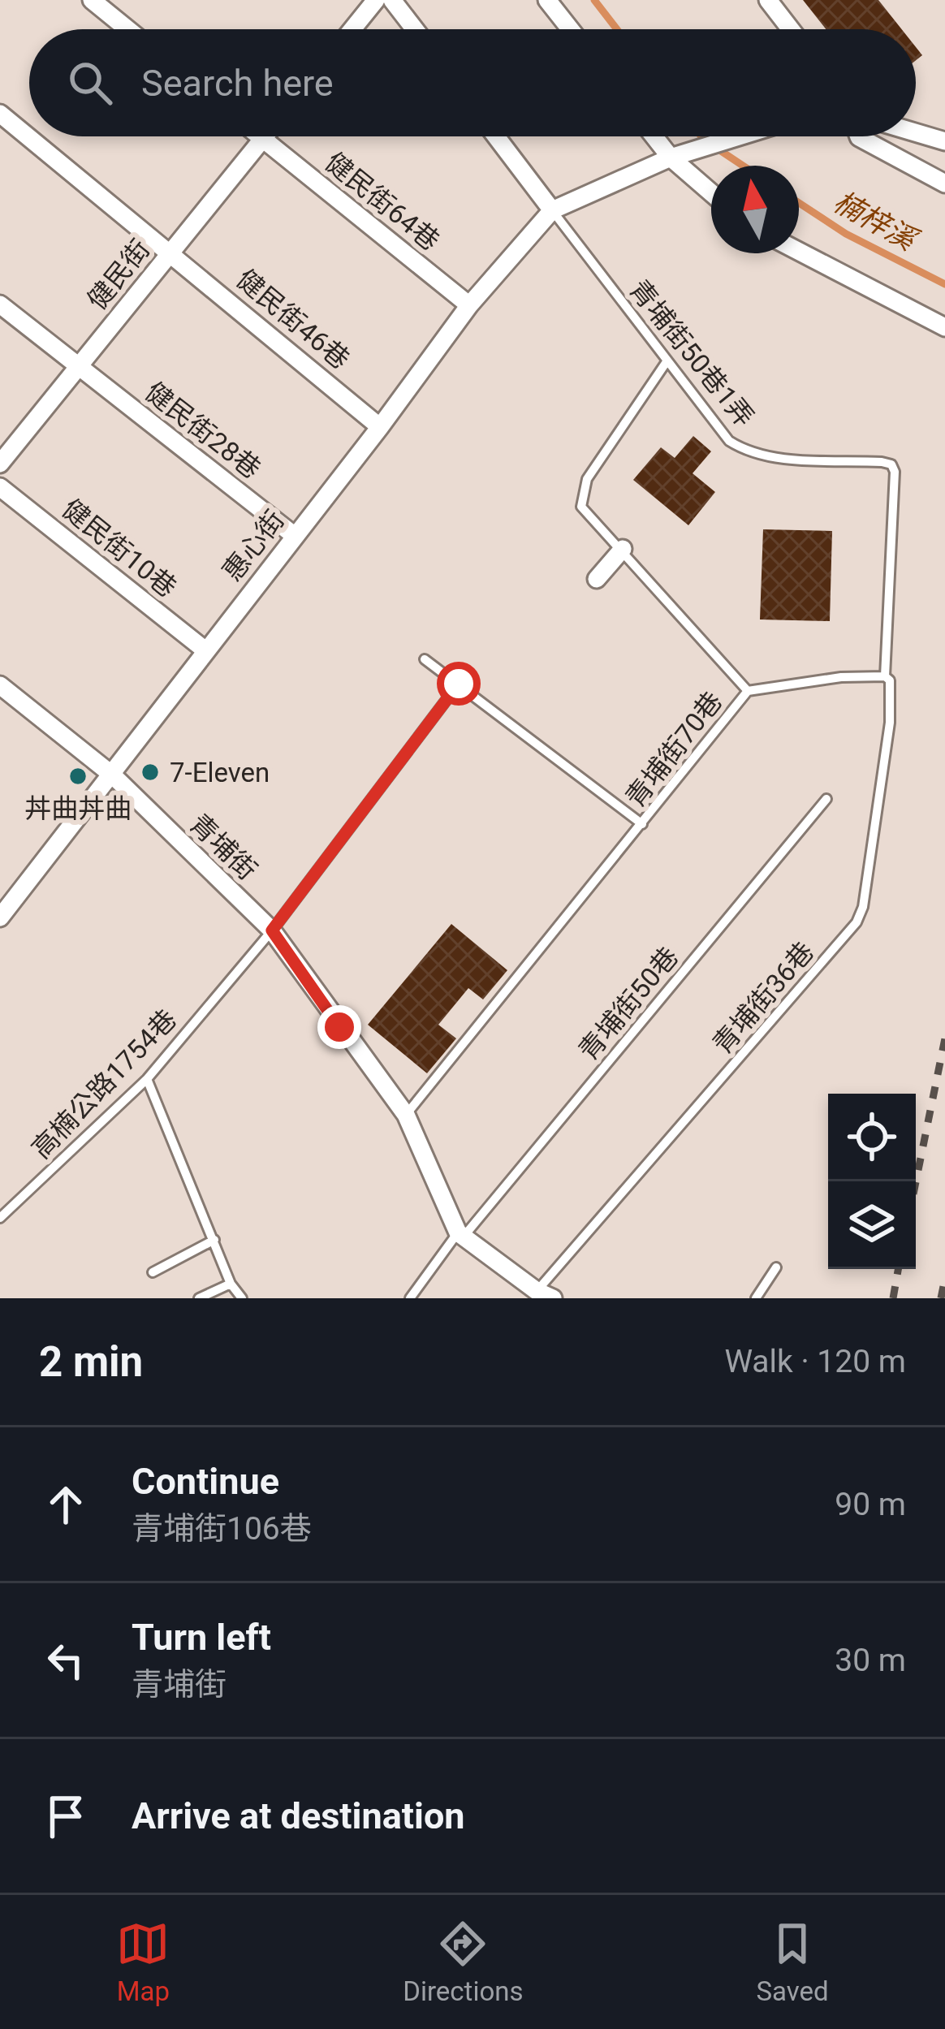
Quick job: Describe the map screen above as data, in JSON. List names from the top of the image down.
{
  "streets": {
    "street": [
      "健民街64巷",
      "健民街",
      "健民街46巷",
      "健民街28巷",
      "惠心街",
      "健民街10巷",
      "青埔街"
    ],
    "lane": [
      "青埔街50巷1弄",
      "青埔街70巷",
      "青埔街36巷",
      "青埔街50巷",
      "高楠公路1754巷"
    ]
  },
  "crossings": [
    ["健民街64巷", "健民街"],
    ["健民街64巷", "惠心街"],
    ["健民街", "健民街46巷"],
    ["健民街", "健民街28巷"],
    ["健民街46巷", "惠心街"],
    ["青埔街50巷1弄", "惠心街"],
    ["青埔街50巷1弄", "青埔街70巷"],
    ["青埔街50巷1弄", "青埔街36巷"],
    ["健民街28巷", "惠心街"],
    ["惠心街", "健民街10巷"],
    ["惠心街", "青埔街"],
    ["青埔街70巷", "青埔街"],
    ["青埔街", "青埔街36巷"],
    ["青埔街", "青埔街50巷"],
    ["青埔街", "高楠公路1754巷"]
  ],
  "water": ["楠梓溪"],
  "places": ["7-Eleven", "丼曲丼曲"],
  "north": "top",
  "page": {
    "search": "Search here",
    "heading": ["2 min", "Walk · 120 m"],
    "list": [
      ["Continue", "青埔街106巷", "90 m"],
      ["Turn left", "青埔街", "30 m"],
      "Arrive at destination"
    ],
    "nav": ["Map", "Directions", "Saved"]
  }
}
